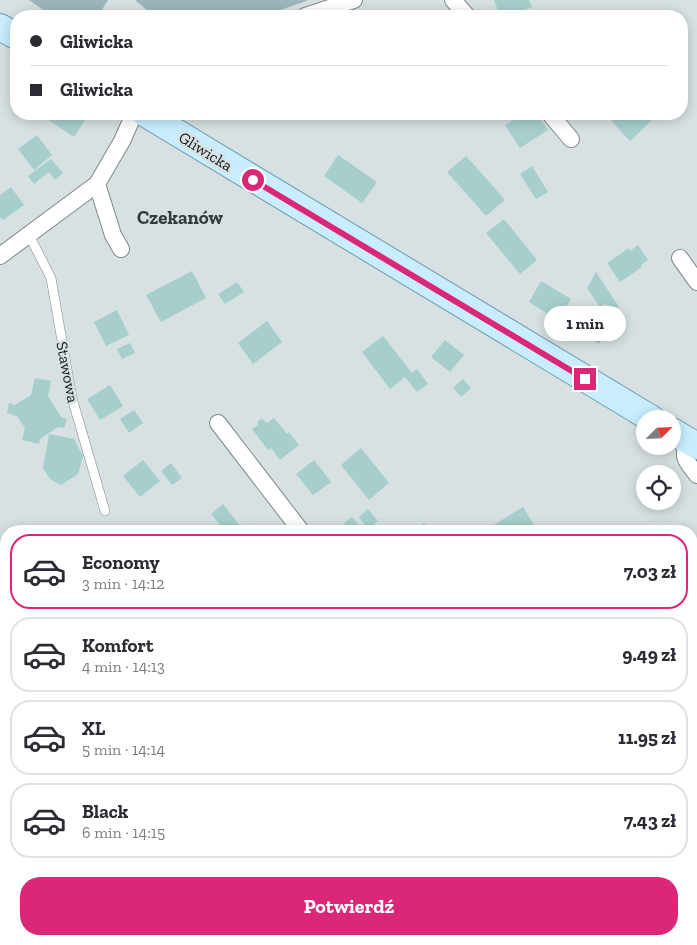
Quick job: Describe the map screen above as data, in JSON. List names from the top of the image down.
{
  "streets": {
    "main road": ["Gliwicka"],
    "lane": ["Stawowa"]
  },
  "districts": ["Czekanów"],
  "north": "top right",
  "page": {
    "banner": ["Gliwicka", "Gliwicka"],
    "bubble": "1 min",
    "list": [
      {
        "name": "Economy",
        "note": "3 min · 14:12",
        "value": "7.03 zł"
      },
      {
        "name": "Komfort",
        "note": "4 min · 14:13",
        "value": "9.49 zł"
      },
      {
        "name": "XL",
        "note": "5 min · 14:14",
        "value": "11.95 zł"
      },
      {
        "name": "Black",
        "note": "6 min · 14:15",
        "value": "7.43 zł"
      }
    ],
    "buttons": "Potwierdź"
  }
}
